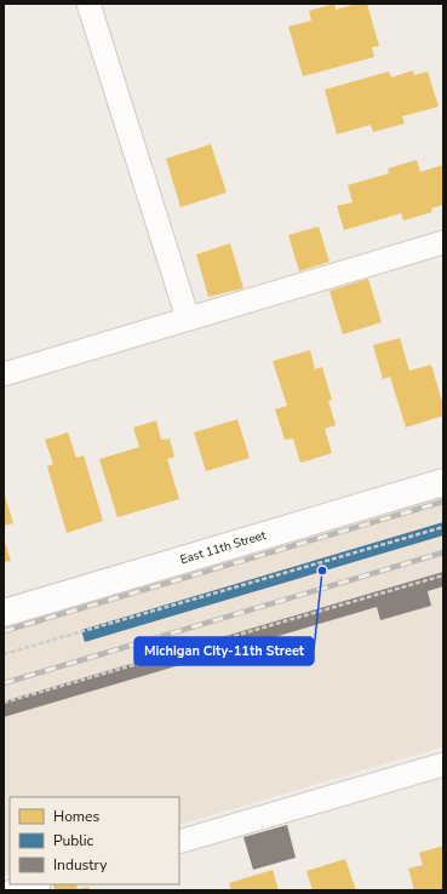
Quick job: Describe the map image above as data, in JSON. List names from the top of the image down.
{
  "streets": {
    "street": ["East 11th Street"]
  },
  "places": ["Michigan City-11th Street"],
  "legend": ["Homes", "Public", "Industry"]
}
